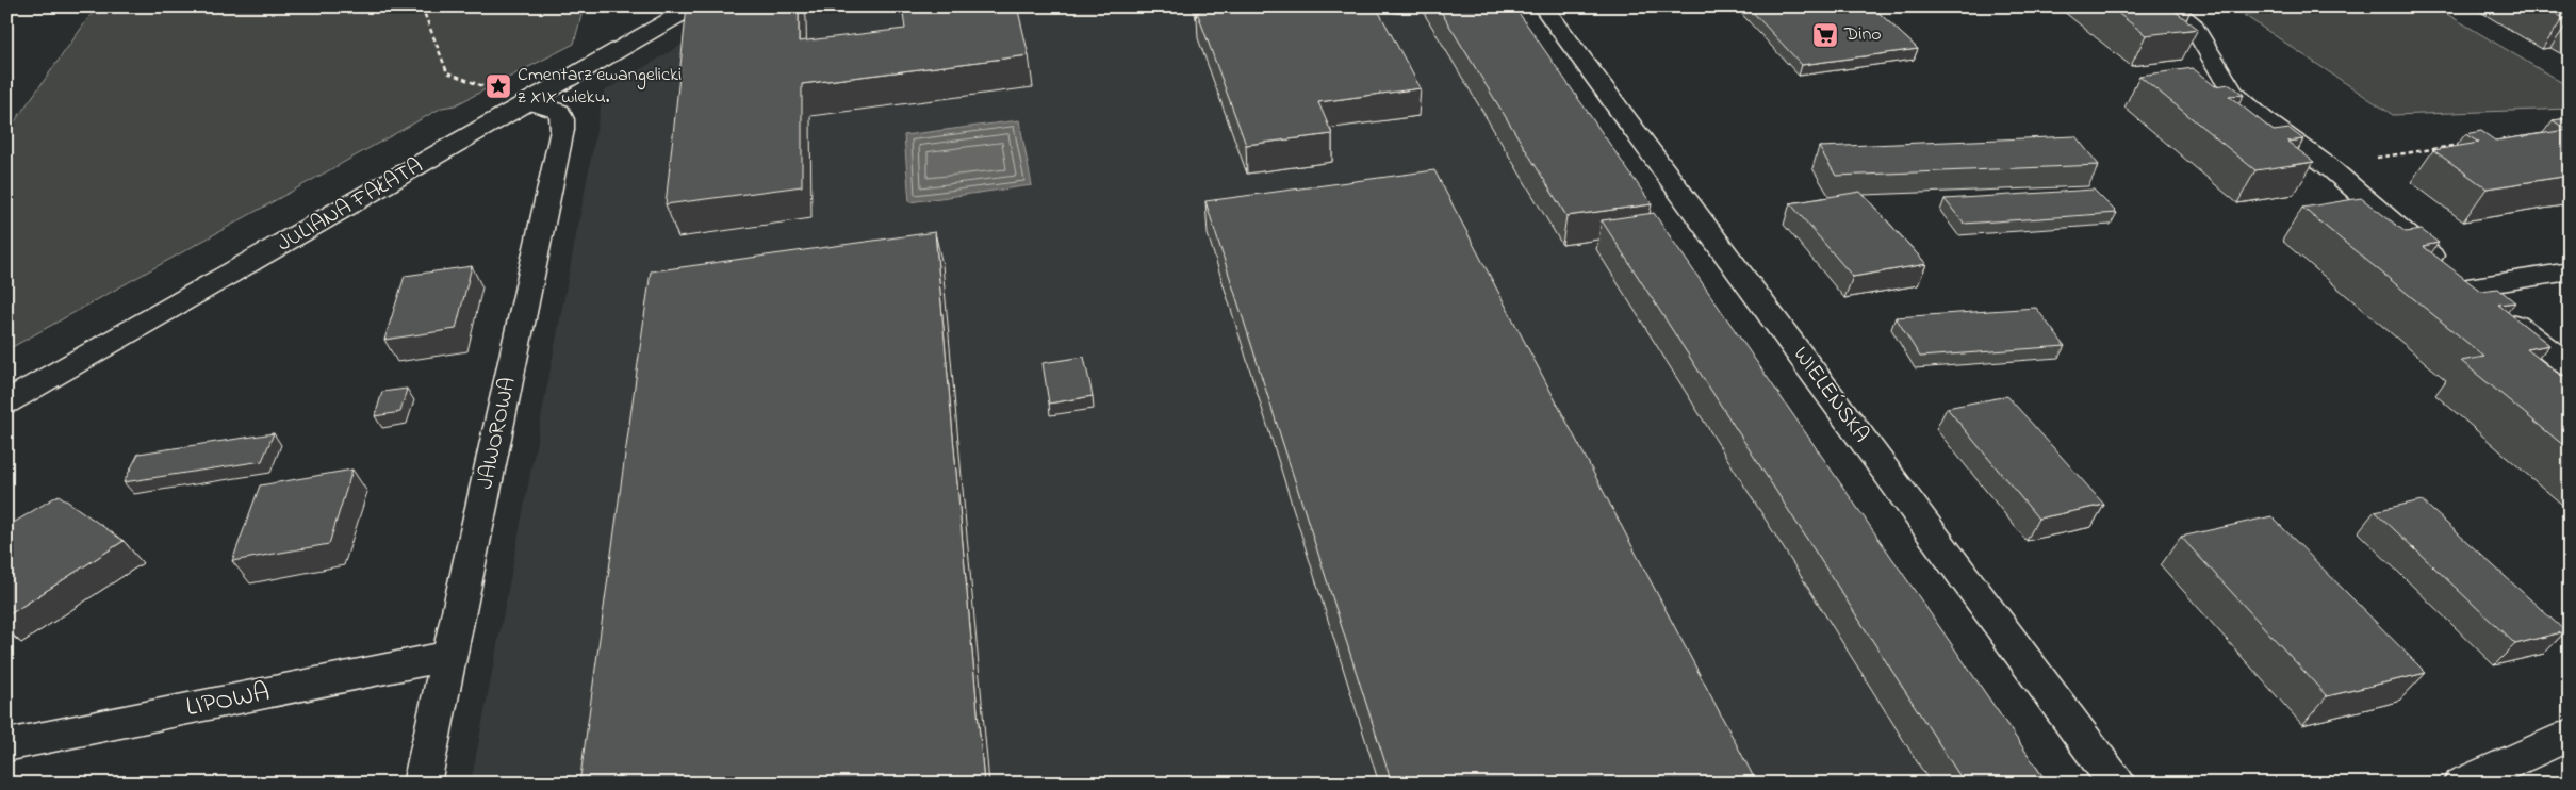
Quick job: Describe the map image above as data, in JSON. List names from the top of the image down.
{
  "streets": {
    "street": [
      "JULIANA FAŁATA",
      "WIELEŃSKA",
      "JAWOROWA",
      "LIPOWA"
    ]
  },
  "crossings": [
    ["JULIANA FAŁATA", "JAWOROWA"],
    ["JAWOROWA", "LIPOWA"]
  ],
  "places": {
    "supermarket": ["Dino"],
    "place": ["Cmentarz ewangelicki z XIX wieku."]
  }
}
